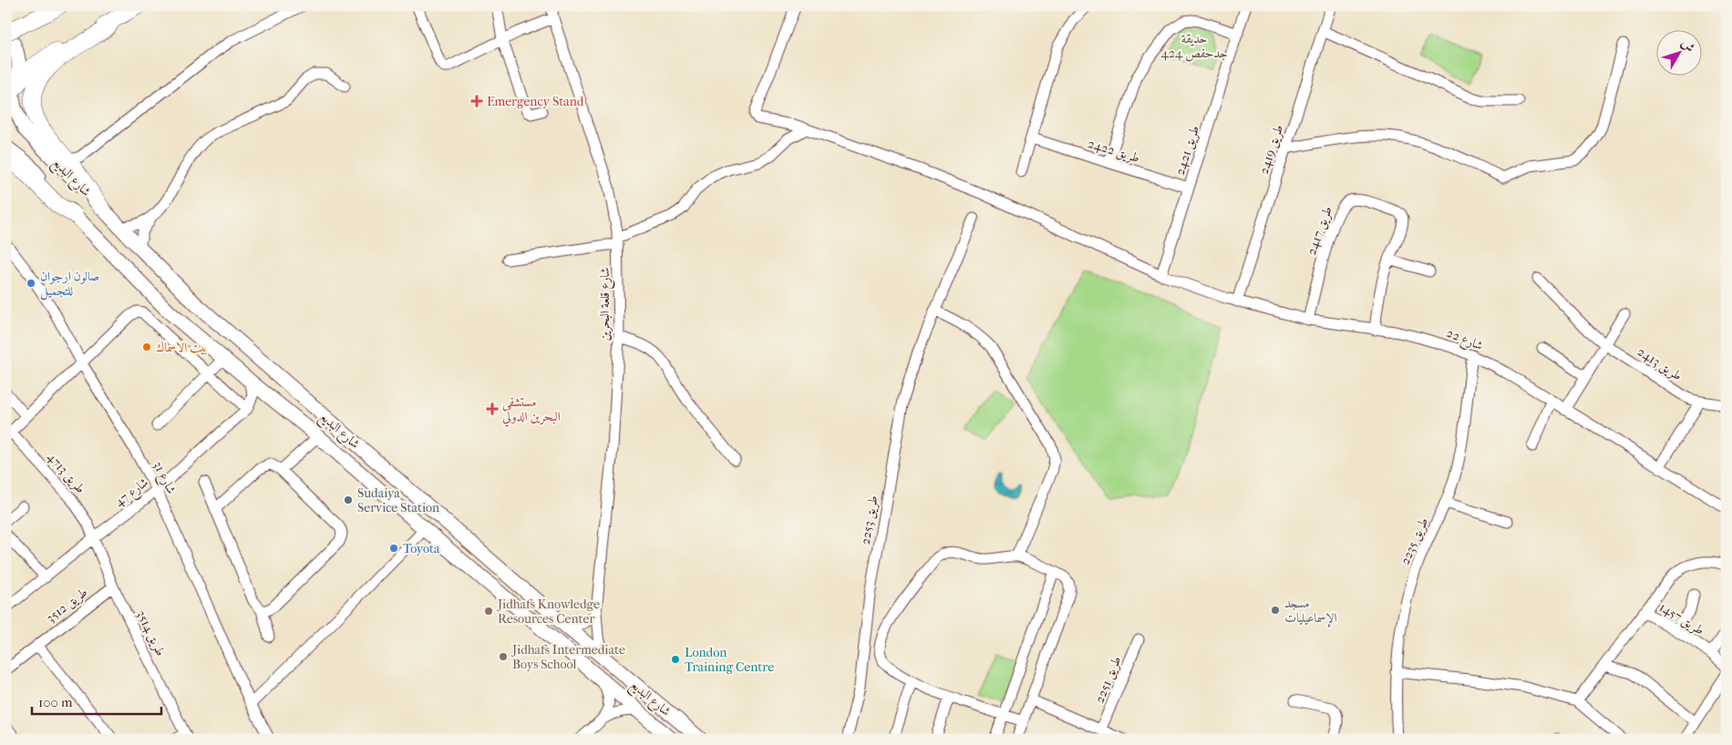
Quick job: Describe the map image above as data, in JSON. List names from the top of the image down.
{
  "streets": {
    "main road": ["شارع البديع"],
    "street": [
      "طريق 2419",
      "طريق 2422",
      "طريق 2421",
      "طريق 2417",
      "شارع قلعة البحرين",
      "شارع 22",
      "طريق 2413",
      "طريق 4713",
      "شارع 31",
      "شارع 47",
      "طريق 2253",
      "طريق 2235",
      "طريق 3512",
      "طريق 1457",
      "طريق 3514",
      "طريق 2251"
    ]
  },
  "crossings": [
    ["طريق 2419", "شارع 22"],
    ["طريق 2422", "طريق 2421"],
    ["طريق 2421", "شارع 22"],
    ["شارع البديع", "شارع قلعة البحرين"],
    ["طريق 2417", "شارع 22"],
    ["شارع 22", "طريق 2235"],
    ["طريق 4713", "شارع 47"],
    ["طريق 4713", "طريق 3514"],
    ["شارع 31", "شارع 47"],
    ["شارع 47", "طريق 3514"],
    ["طريق 3512", "طريق 3514"]
  ],
  "parks": ["حديقة جدحفص 424"],
  "places": {
    "health": ["Emergency Stand", "مستشفى البحرين الدولي"],
    "other": [
      "صالون ارجوان للتجميل",
      "بيت الاسماك",
      "Sudaiya Service Station",
      "Toyota",
      "مسجد الإسماعيليات",
      "Jidhafs Knowledge Resources Center",
      "Jidhafs Intermediate Boys School",
      "London Training Centre"
    ]
  },
  "scale_bar": "100 m",
  "north": "top right"
}
